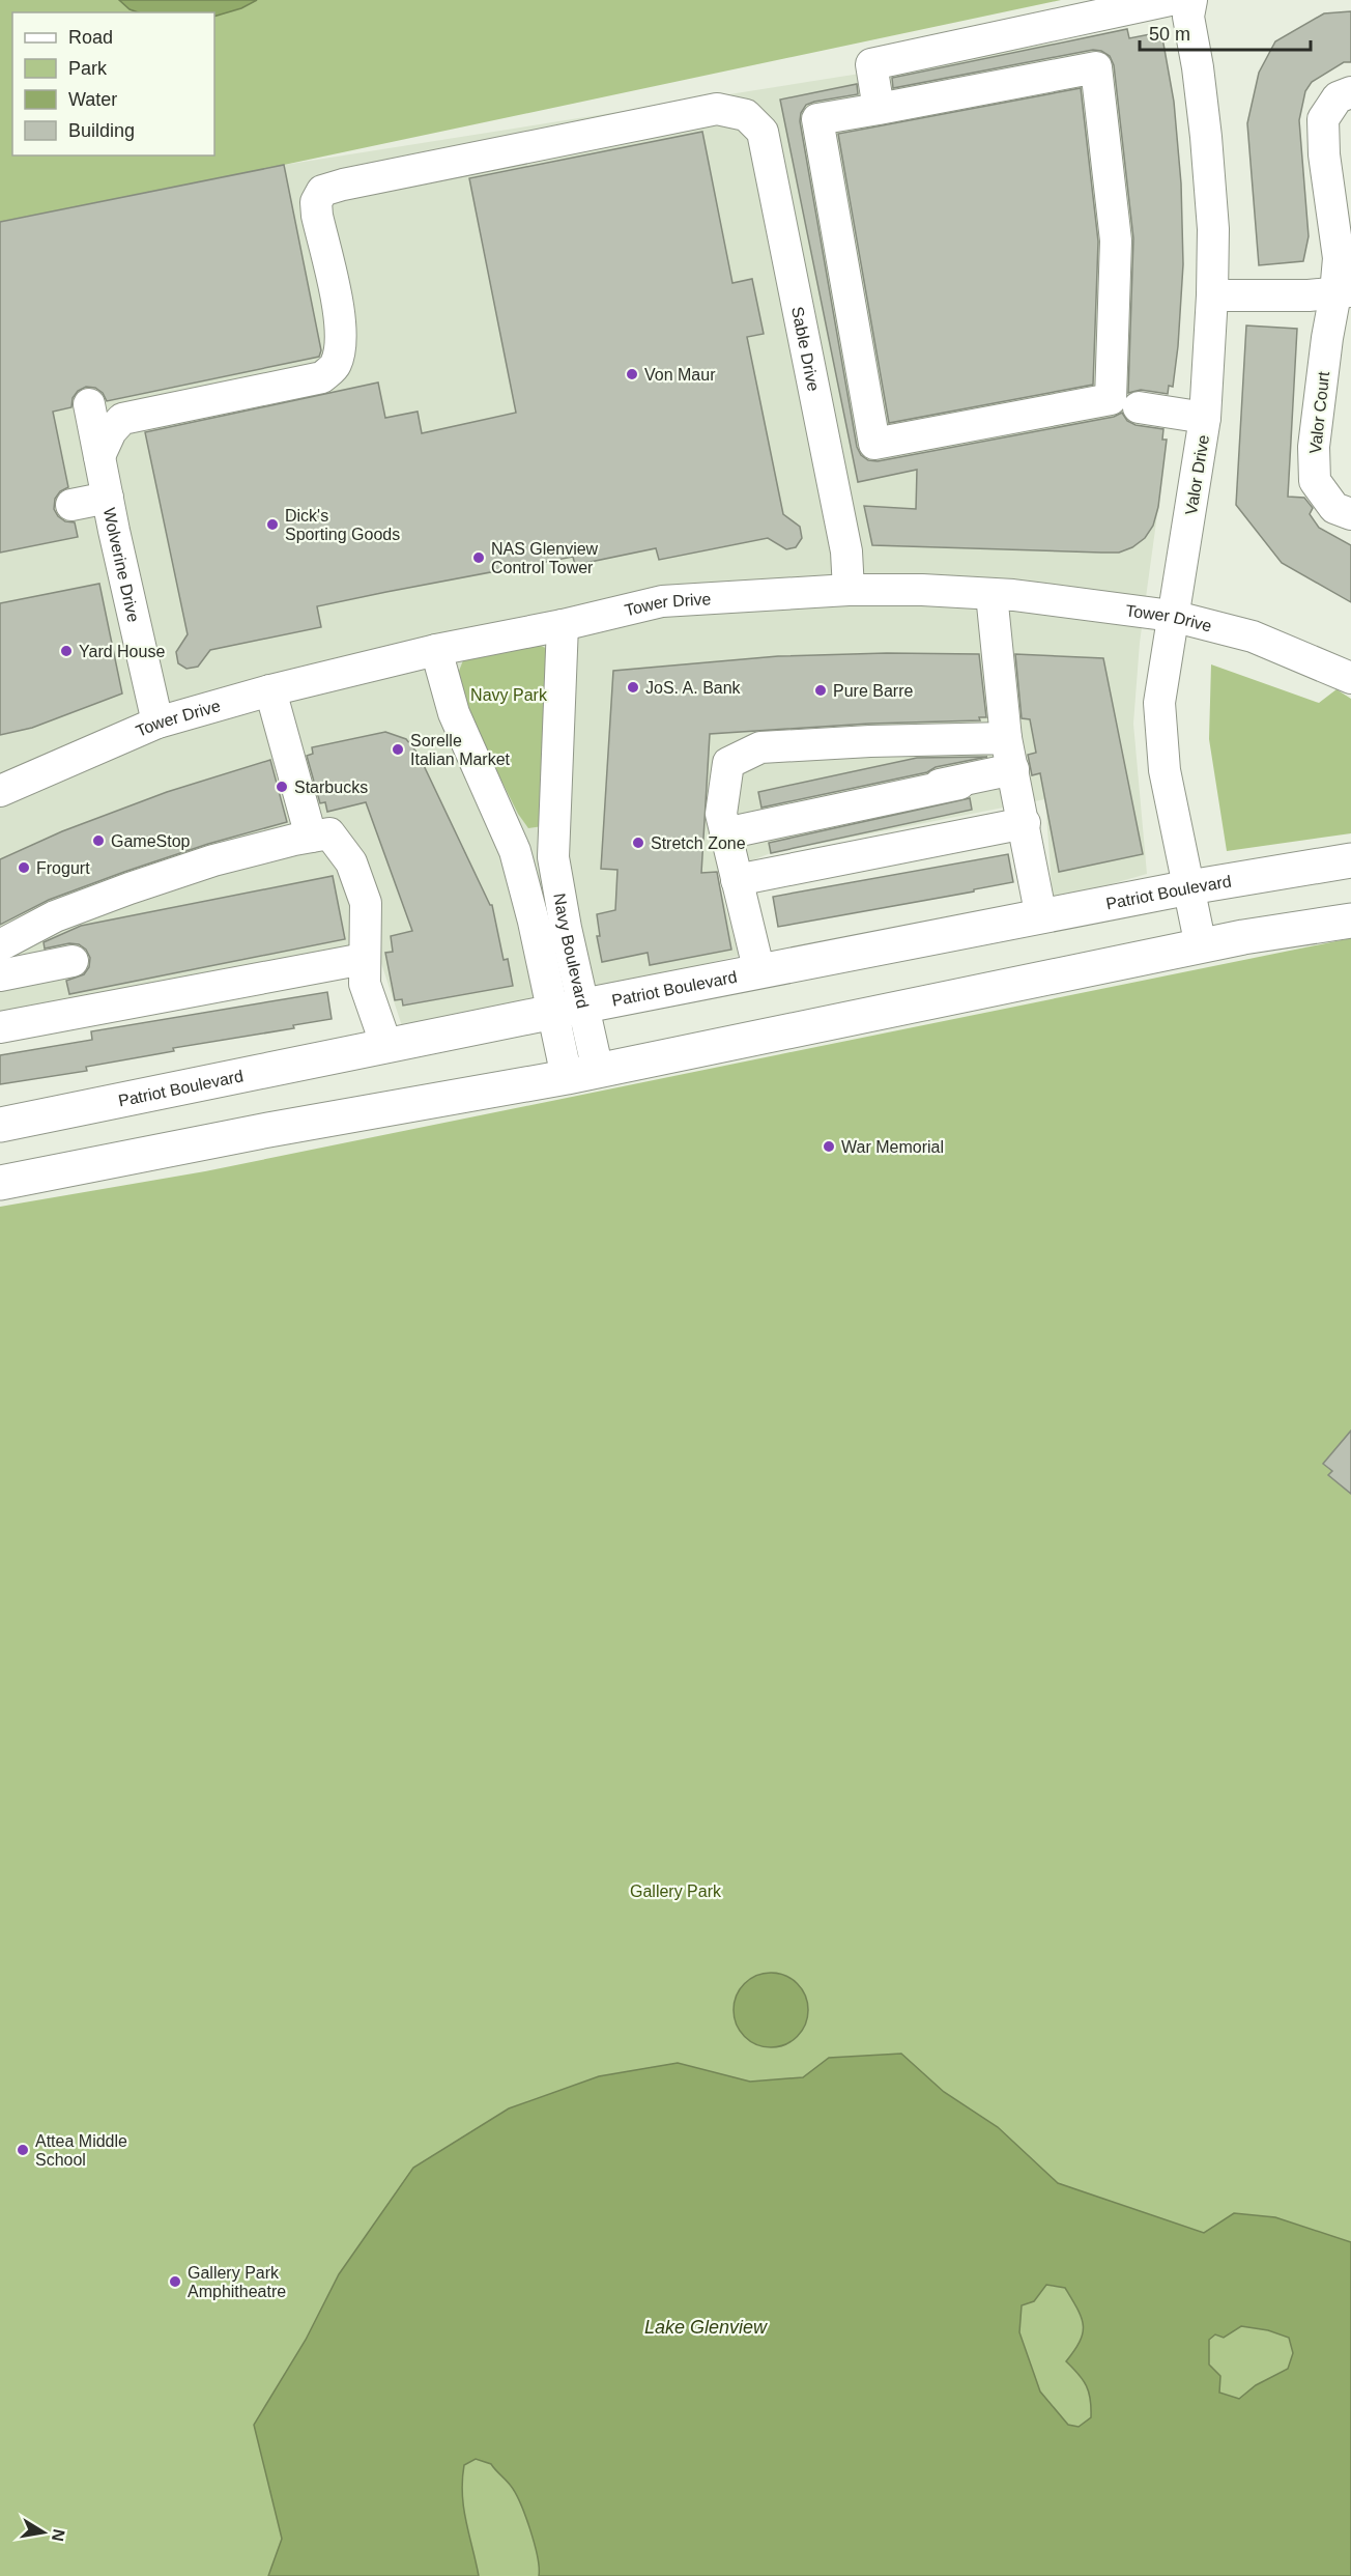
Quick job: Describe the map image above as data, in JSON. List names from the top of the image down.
{
  "streets": {
    "main road": ["Patriot Boulevard"],
    "street": [
      "Sable Drive",
      "Valor Court",
      "Valor Drive",
      "Wolverine Drive",
      "Tower Drive",
      "Navy Boulevard"
    ]
  },
  "crossings": [
    ["Sable Drive", "Tower Drive"],
    ["Valor Drive", "Tower Drive"],
    ["Valor Drive", "Patriot Boulevard"],
    ["Wolverine Drive", "Tower Drive"],
    ["Tower Drive", "Navy Boulevard"],
    ["Patriot Boulevard", "Navy Boulevard"]
  ],
  "water": ["Lake Glenview"],
  "parks": ["Navy Park", "Gallery Park"],
  "places": [
    "Von Maur",
    "Dick's Sporting Goods",
    "NAS Glenview Control Tower",
    "Yard House",
    "JoS. A. Bank",
    "Pure Barre",
    "Sorelle Italian Market",
    "Starbucks",
    "GameStop",
    "Stretch Zone",
    "Frogurt",
    "War Memorial",
    "Attea Middle School",
    "Gallery Park Amphitheatre"
  ],
  "legend": [
    "Road",
    "Park",
    "Water",
    "Building"
  ],
  "scale_bar": "50 m",
  "north": "right"
}
